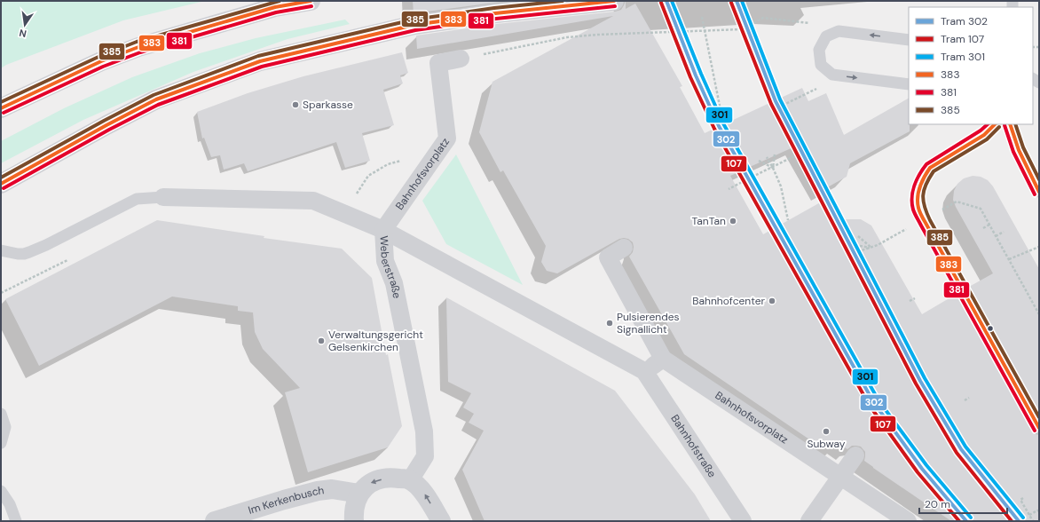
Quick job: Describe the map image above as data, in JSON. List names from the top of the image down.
{
  "streets": {
    "street": [
      "Bahnhofsvorplatz",
      "Weberstraße",
      "Bahnhofstraße",
      "Im Kerkenbusch"
    ]
  },
  "crossings": [
    ["Bahnhofsvorplatz", "Weberstraße"]
  ],
  "places": [
    "Sparkasse",
    "TanTan",
    "Bahnhofcenter",
    "Pulsierendes Signallicht",
    "Verwaltungsgericht Gelsenkirchen",
    "Subway"
  ],
  "lines": [
    "tram line 302",
    "tram line 301",
    "transit line 383",
    "transit line 385",
    "tram line 107",
    "transit line 381"
  ],
  "legend": [
    "Tram 302",
    "Tram 107",
    "Tram 301",
    "383",
    "381",
    "385"
  ],
  "scale_bar": "20 m",
  "north": "bottom"
}
